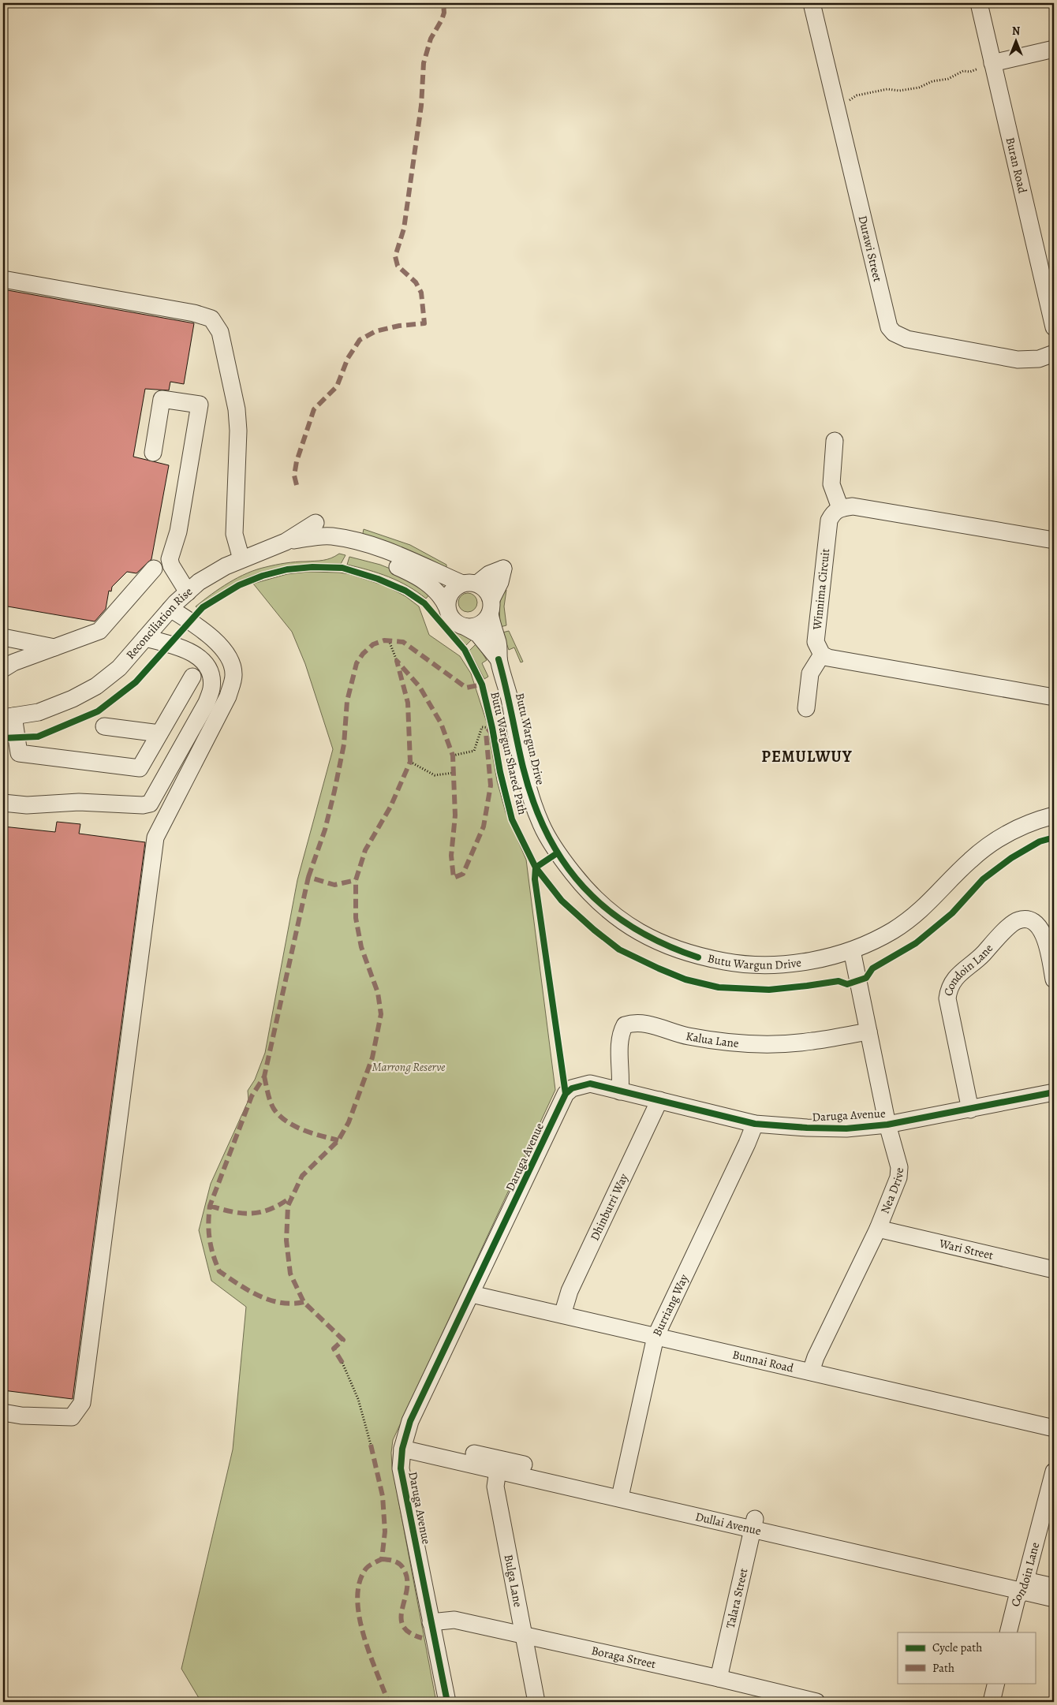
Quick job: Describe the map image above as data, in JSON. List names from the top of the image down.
{
  "streets": {
    "street": [
      "Buran Road",
      "Durawi Street",
      "Winnima Circuit",
      "Reconciliation Rise",
      "Butu Wargun Drive",
      "Condoin Lane",
      "Kalua Lane",
      "Daruga Avenue",
      "Nea Drive",
      "Dhinburri Way",
      "Wari Street",
      "Burriang Way",
      "Bunnai Road",
      "Dullai Avenue",
      "Bulga Lane",
      "Talara Street",
      "Boraga Street"
    ],
    "cycle path": ["Butu Wargun Shared Path"]
  },
  "crossings": [
    ["Reconciliation Rise", "Butu Wargun Drive"],
    ["Butu Wargun Drive", "Nea Drive"],
    ["Condoin Lane", "Daruga Avenue"],
    ["Condoin Lane", "Dullai Avenue"],
    ["Kalua Lane", "Daruga Avenue"],
    ["Kalua Lane", "Nea Drive"],
    ["Daruga Avenue", "Nea Drive"],
    ["Daruga Avenue", "Dhinburri Way"],
    ["Daruga Avenue", "Burriang Way"],
    ["Daruga Avenue", "Bunnai Road"],
    ["Daruga Avenue", "Dullai Avenue"],
    ["Daruga Avenue", "Boraga Street"],
    ["Nea Drive", "Wari Street"],
    ["Nea Drive", "Bunnai Road"],
    ["Dhinburri Way", "Bunnai Road"],
    ["Burriang Way", "Bunnai Road"],
    ["Burriang Way", "Dullai Avenue"],
    ["Dullai Avenue", "Bulga Lane"],
    ["Dullai Avenue", "Talara Street"],
    ["Bulga Lane", "Boraga Street"],
    ["Talara Street", "Boraga Street"]
  ],
  "districts": ["PEMULWUY"],
  "parks": ["Marrong Reserve"],
  "legend": ["Cycle path", "Path"],
  "north": "top"
}
